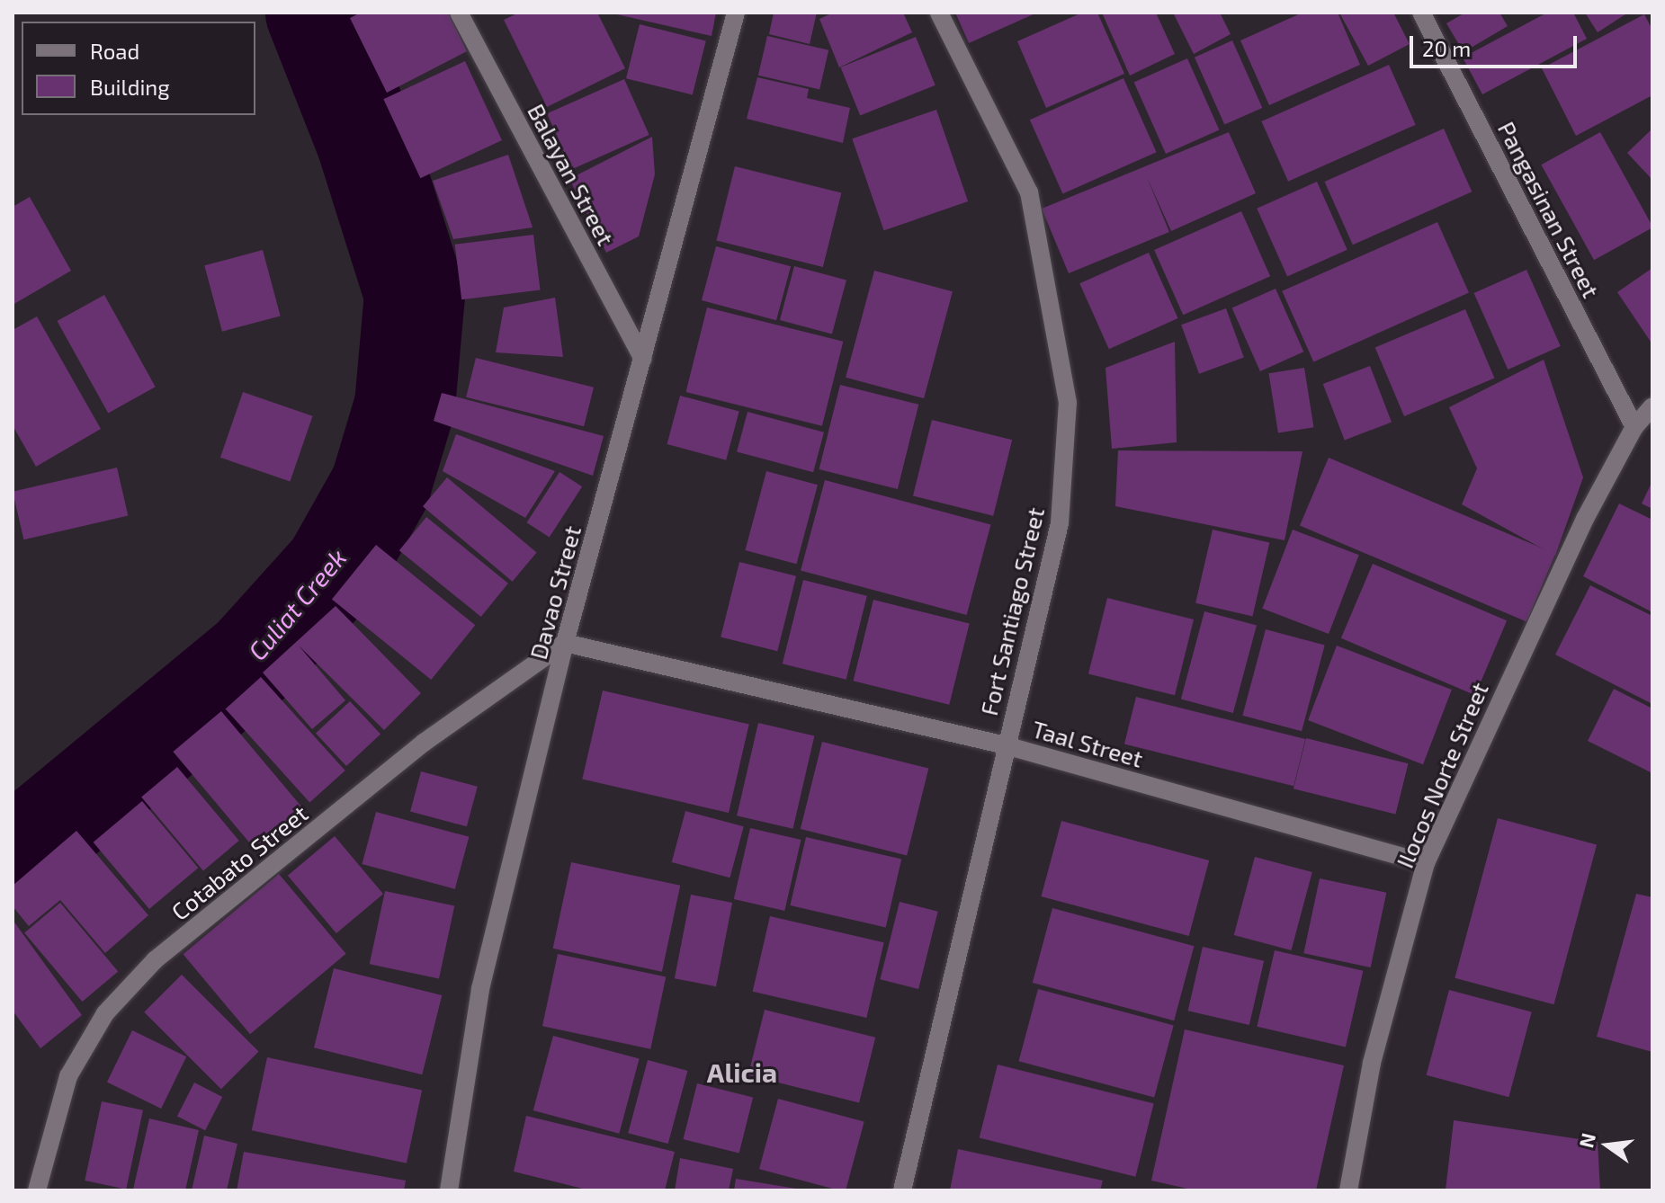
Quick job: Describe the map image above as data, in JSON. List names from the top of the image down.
{
  "streets": {
    "street": [
      "Balayan Street",
      "Pangasinan Street",
      "Davao Street",
      "Fort Santiago Street",
      "Taal Street",
      "Ilocos Norte Street",
      "Cotabato Street"
    ]
  },
  "crossings": [
    ["Balayan Street", "Davao Street"],
    ["Pangasinan Street", "Ilocos Norte Street"],
    ["Davao Street", "Taal Street"],
    ["Davao Street", "Cotabato Street"],
    ["Fort Santiago Street", "Taal Street"],
    ["Taal Street", "Ilocos Norte Street"],
    ["Taal Street", "Cotabato Street"]
  ],
  "districts": ["Alicia"],
  "water": ["Culiat Creek"],
  "legend": ["Road", "Building"],
  "scale_bar": "20 m",
  "north": "left"
}
